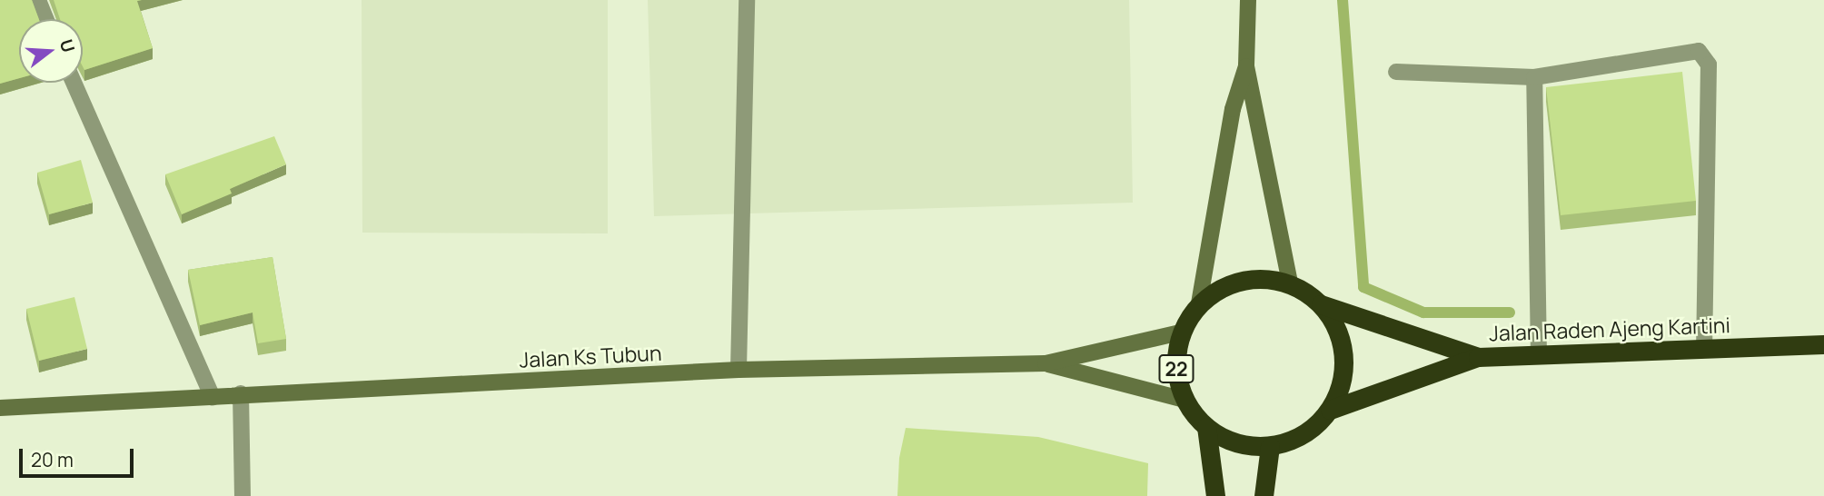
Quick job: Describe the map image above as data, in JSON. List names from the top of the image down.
{
  "streets": {
    "highway": ["Jalan Raden Ajeng Kartini", "22"],
    "main road": ["Jalan Ks Tubun"]
  },
  "crossings": [
    ["Jalan Raden Ajeng Kartini", "Jalan Ks Tubun"],
    ["Jalan Raden Ajeng Kartini", "22"],
    ["Jalan Ks Tubun", "22"]
  ],
  "scale_bar": "20 m",
  "north": "right"
}
